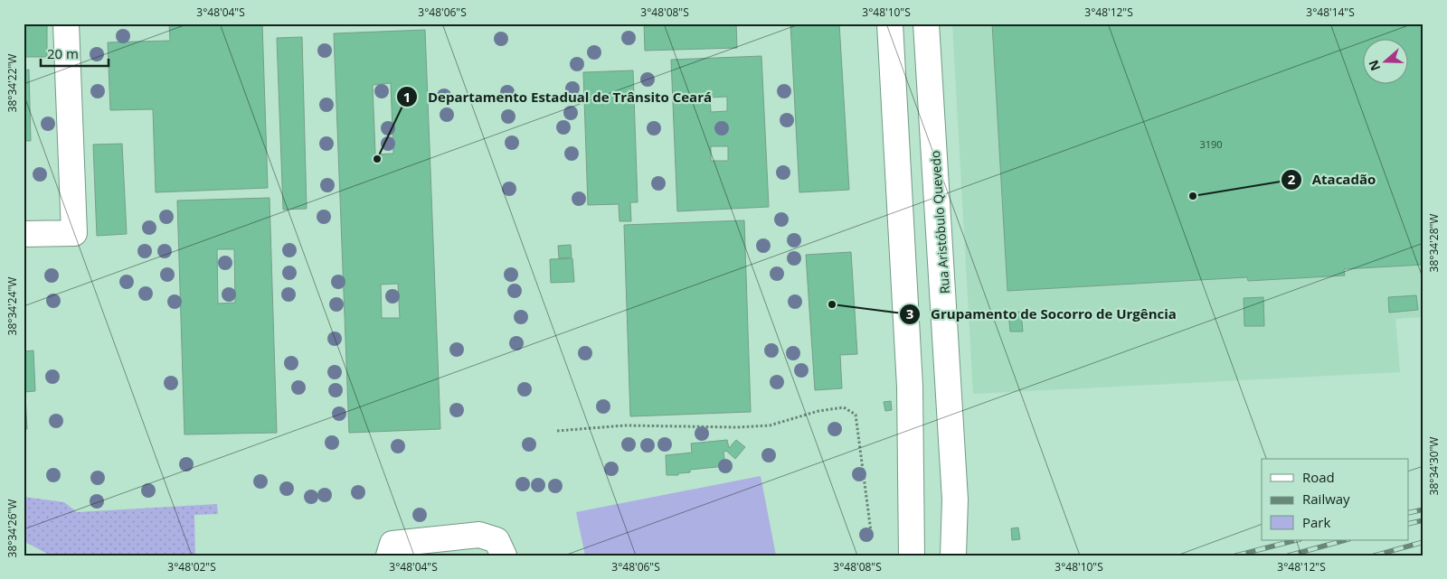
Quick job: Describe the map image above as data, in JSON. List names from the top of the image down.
{
  "streets": {
    "street": ["Rua Aristóbulo Quevedo"]
  },
  "places": ["Departamento Estadual de Trânsito Ceará", "Atacadão", "Grupamento de Socorro de Urgência"],
  "house_numbers": ["3190"],
  "legend": ["Road", "Railway", "Park"],
  "scale_bar": "20 m",
  "north": "left",
  "coordinates": [
    "3°48'04\"S",
    "3°48'06\"S",
    "3°48'08\"S",
    "3°48'10\"S",
    "3°48'12\"S",
    "3°48'14\"S",
    "38°34'22\"W",
    "38°34'28\"W",
    "38°34'24\"W",
    "38°34'30\"W",
    "38°34'26\"W",
    "3°48'02\"S"
  ]
}
